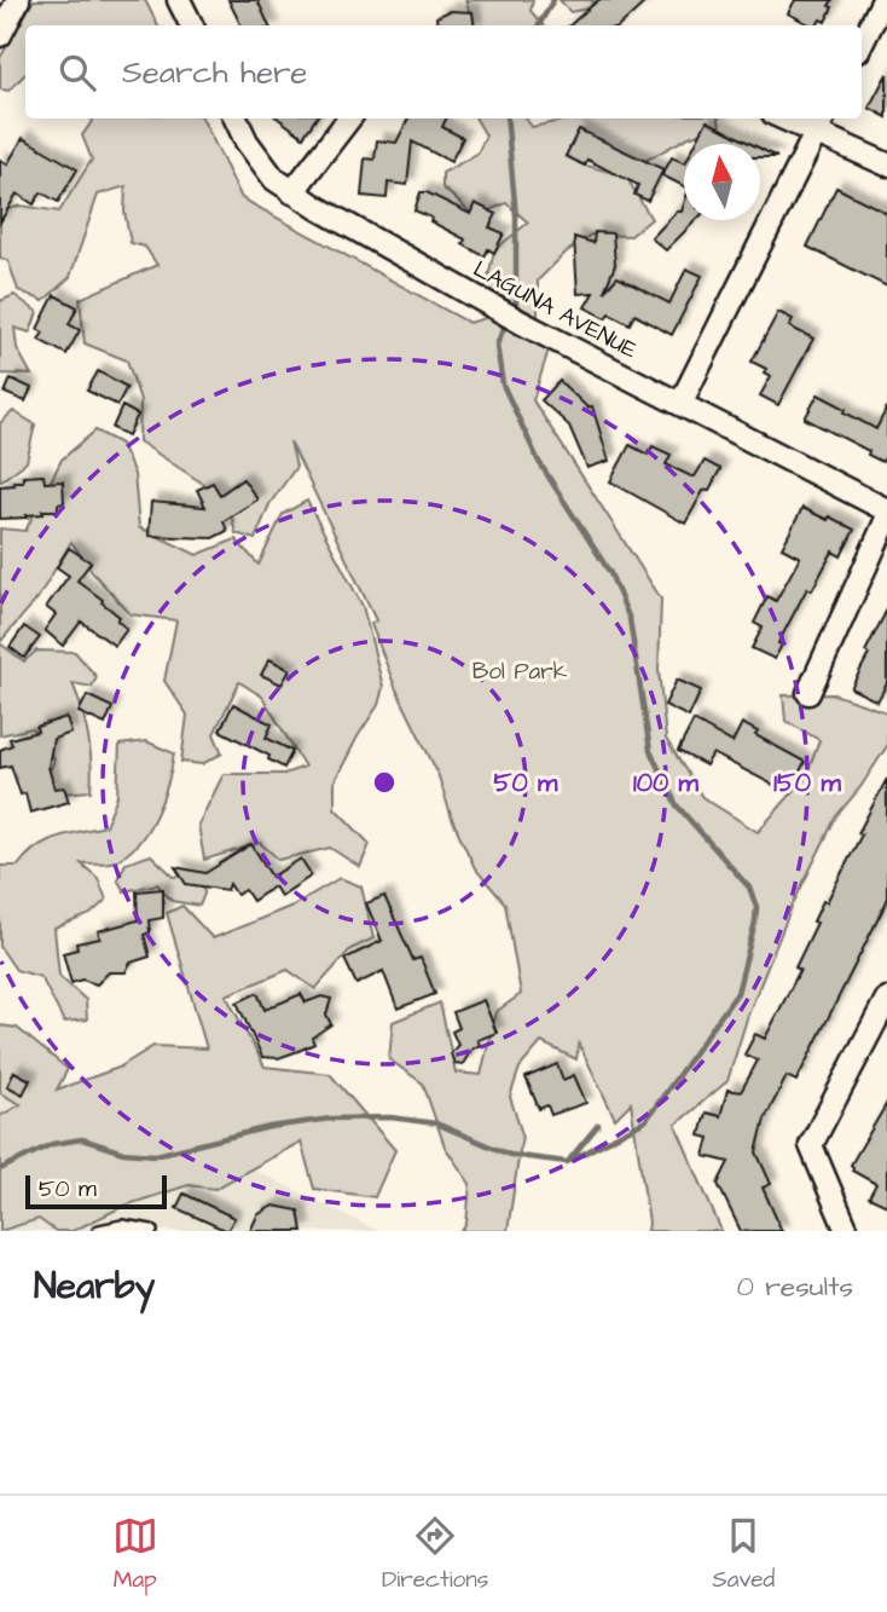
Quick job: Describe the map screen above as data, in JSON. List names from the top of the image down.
{
  "streets": {
    "street": ["LAGUNA AVENUE"]
  },
  "parks": ["Bol Park"],
  "scale_bar": "50 m",
  "north": "top",
  "page": {
    "search": "Search here",
    "scale": "50 m",
    "heading": ["Nearby", "0 results"],
    "nav": ["Map", "Directions", "Saved"]
  },
  "rings": ["50 m", "100 m", "150 m"]
}
